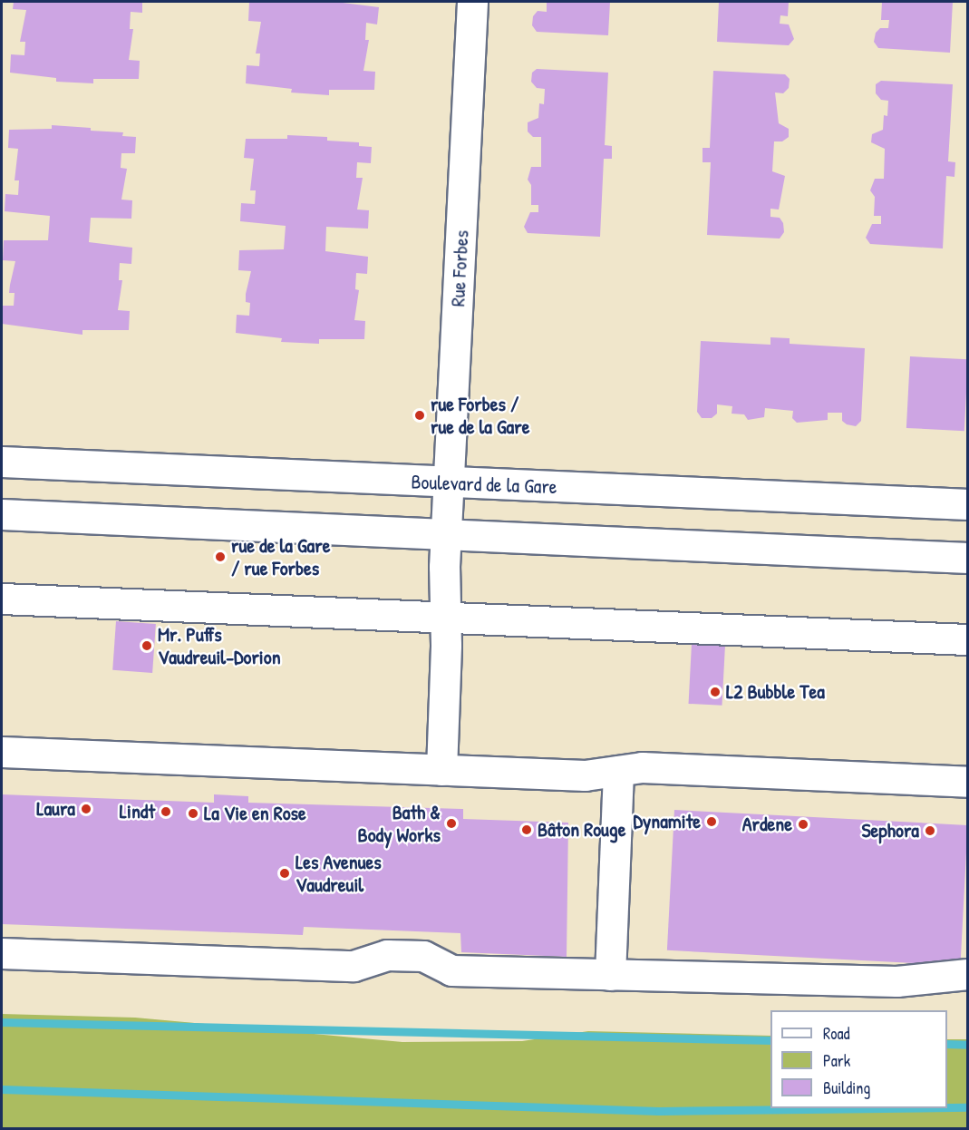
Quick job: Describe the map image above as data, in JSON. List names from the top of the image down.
{
  "streets": {
    "main road": ["Rue Forbes", "Boulevard de la Gare"]
  },
  "crossings": [
    ["Rue Forbes", "Boulevard de la Gare"]
  ],
  "places": [
    "rue Forbes / rue de la Gare",
    "rue de la Gare / rue Forbes",
    "Mr. Puffs Vaudreuil-Dorion",
    "L2 Bubble Tea",
    "Laura",
    "Lindt",
    "La Vie en Rose",
    "Dynamite",
    "Bath & Body Works",
    "Ardene",
    "Bâton Rouge",
    "Sephora",
    "Les Avenues Vaudreuil"
  ],
  "legend": ["Road", "Park", "Building"]
}
